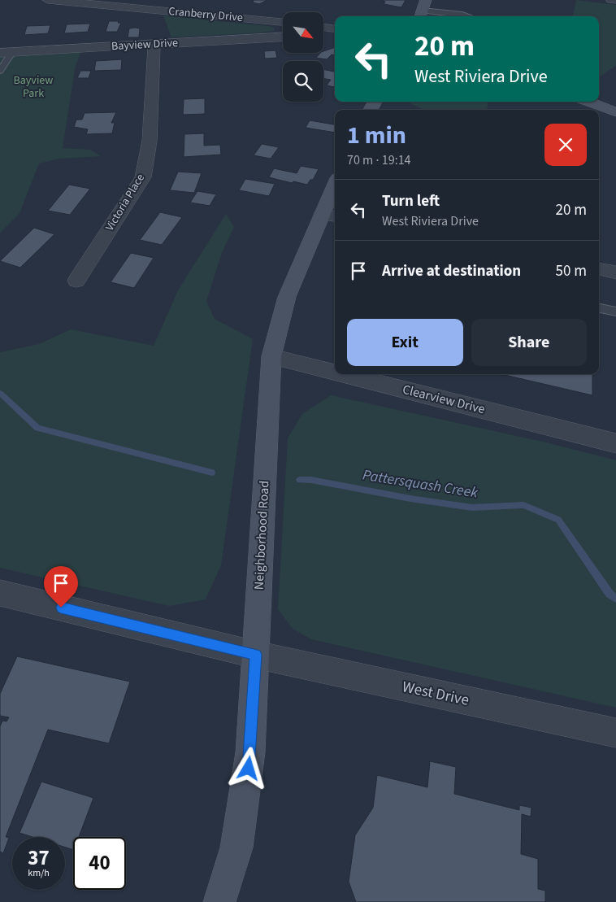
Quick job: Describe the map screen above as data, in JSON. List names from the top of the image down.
{
  "streets": {
    "street": [
      "Cranberry Drive",
      "Bayview Drive",
      "Victoria Place",
      "Clearview Drive",
      "Neighborhood Road",
      "West Drive"
    ]
  },
  "crossings": [
    ["Bayview Drive", "Victoria Place"],
    ["Clearview Drive", "Neighborhood Road"],
    ["Neighborhood Road", "West Drive"]
  ],
  "water": ["Pattersquash Creek"],
  "parks": ["Bayview Park"],
  "north": "bottom right",
  "page": {
    "turn": ["20 m", "West Riviera Drive"],
    "heading": ["1 min", "70 m · 19:14"],
    "list": [
      {
        "name": "Turn left",
        "note": "West Riviera Drive",
        "value": "20 m"
      },
      {
        "name": "Arrive at destination",
        "value": "50 m"
      }
    ],
    "buttons": ["Exit", "Share"],
    "speed": "37 km/h",
    "limit": "40"
  }
}
